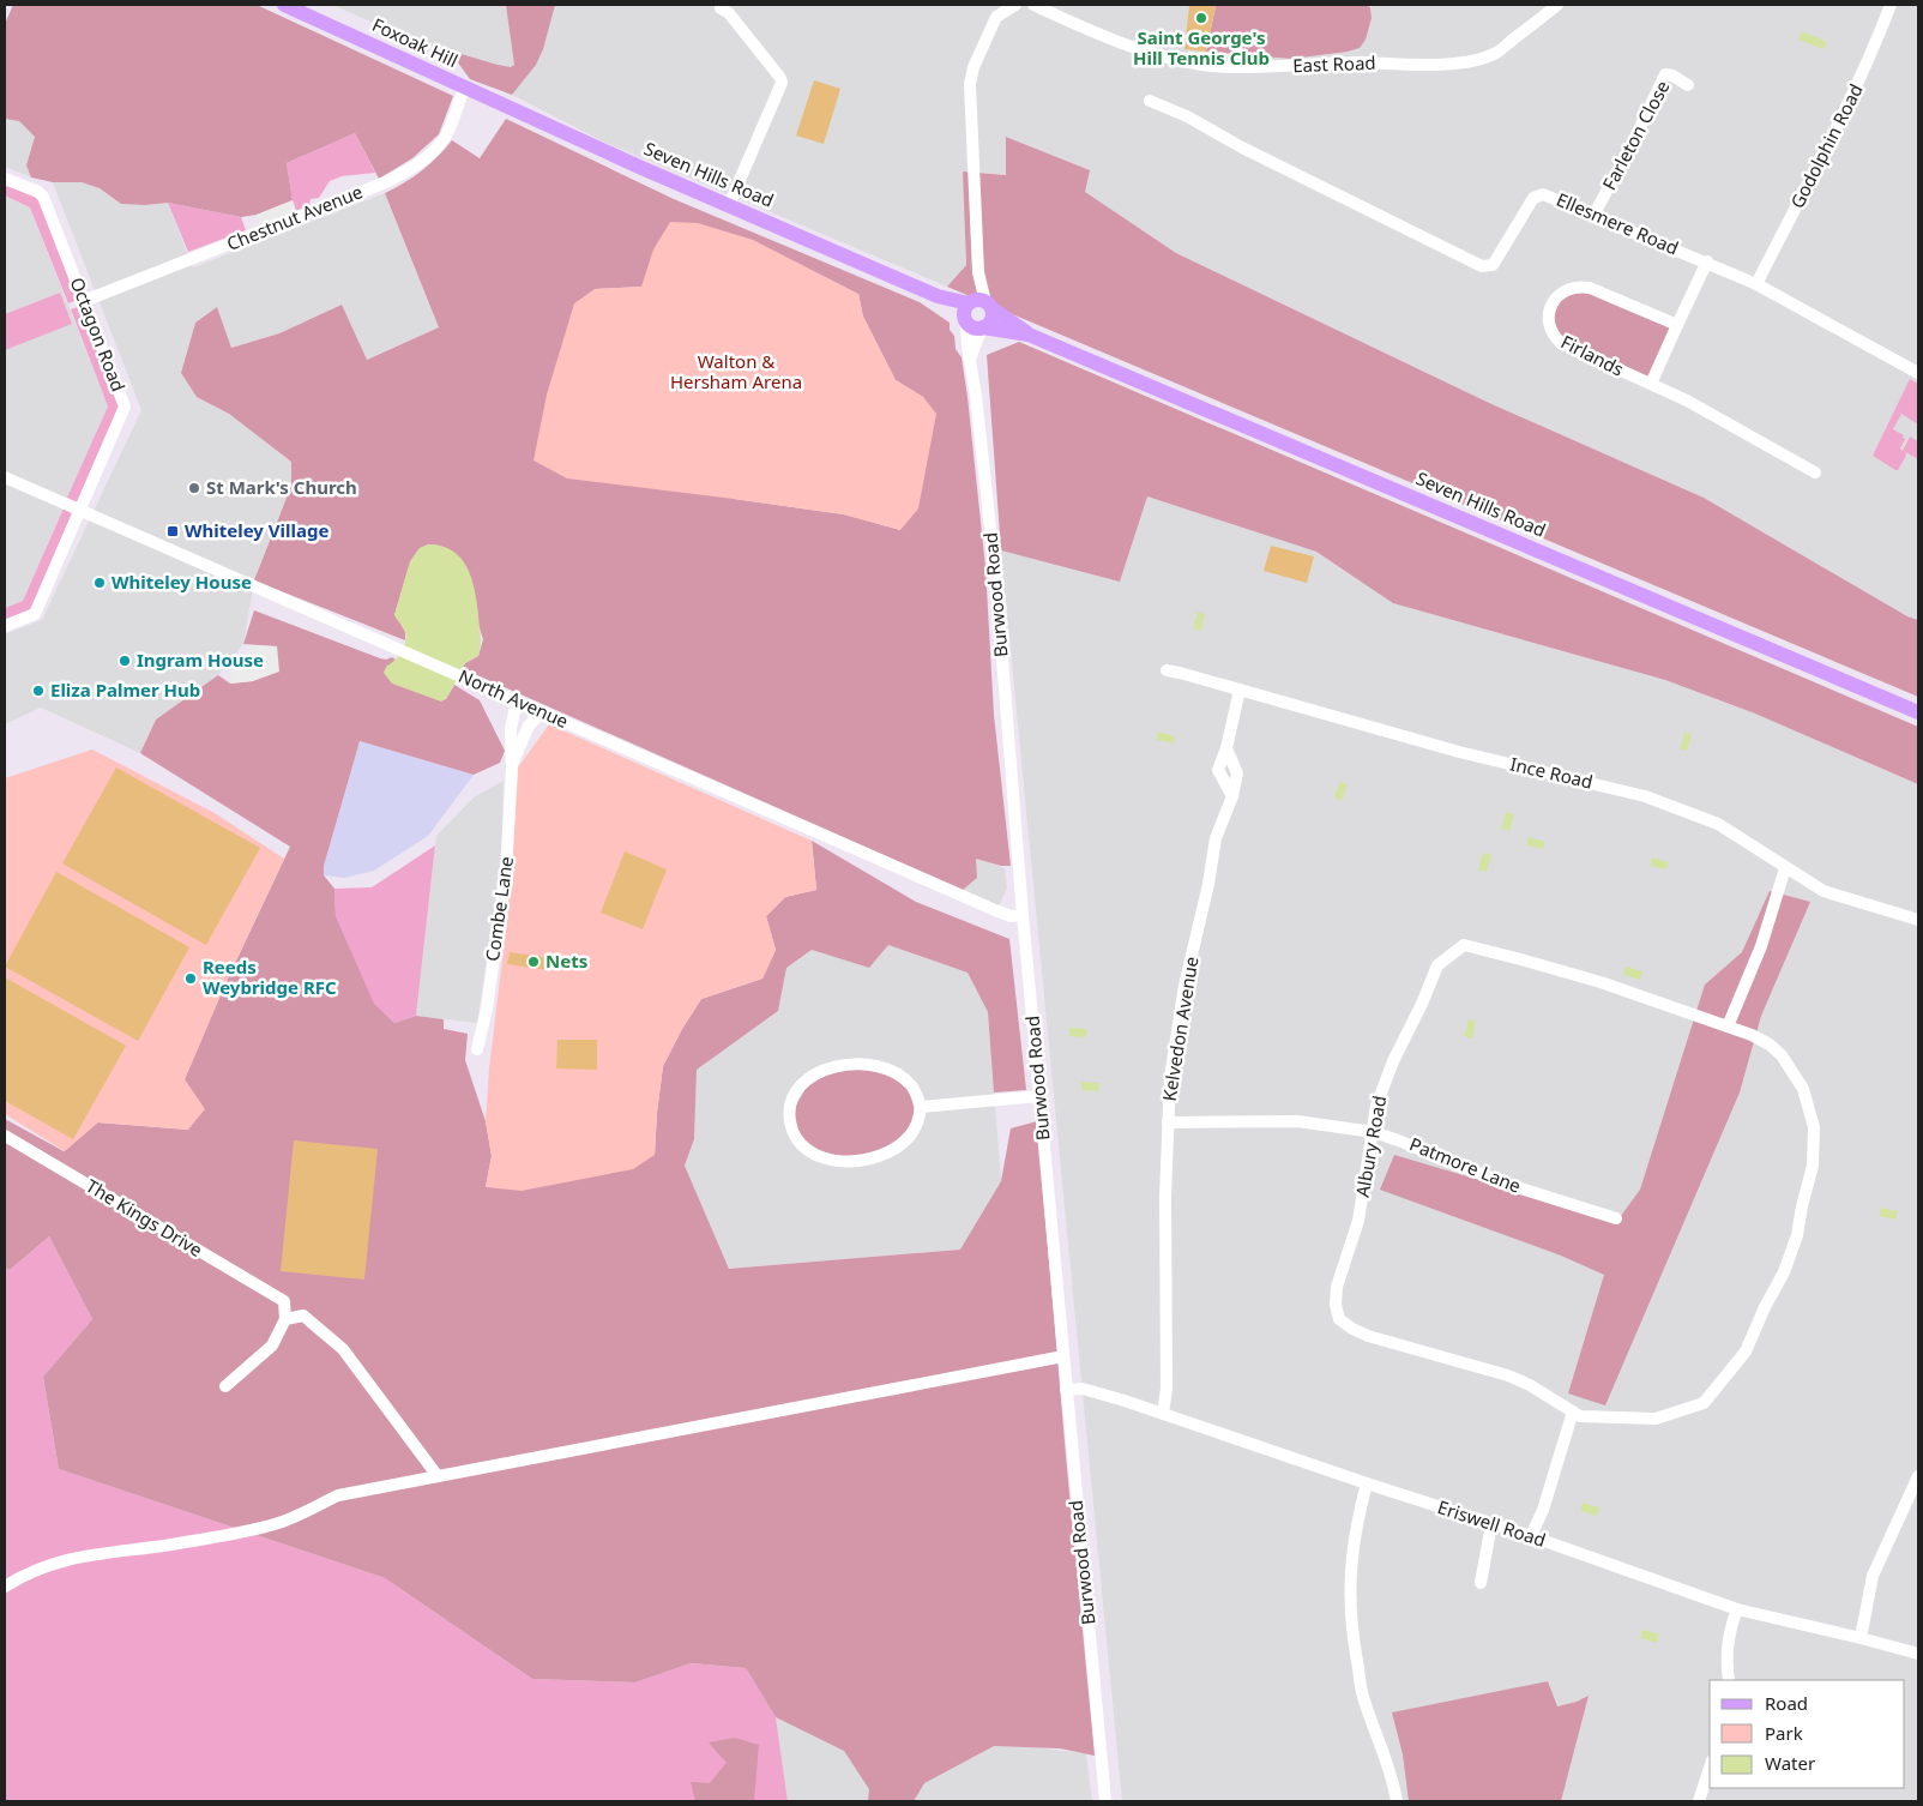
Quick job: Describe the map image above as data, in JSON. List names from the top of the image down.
{
  "streets": {
    "main road": ["Foxoak Hill", "Seven Hills Road"],
    "street": [
      "East Road",
      "Farleton Close",
      "Godolphin Road",
      "Chestnut Avenue",
      "Ellesmere Road",
      "Octagon Road",
      "Firlands",
      "Burwood Road",
      "North Avenue",
      "Ince Road",
      "Combe Lane",
      "Kelvedon Avenue",
      "Albury Road",
      "Patmore Lane",
      "The Kings Drive",
      "Eriswell Road"
    ]
  },
  "crossings": [
    ["Foxoak Hill", "Seven Hills Road"],
    ["Foxoak Hill", "Chestnut Avenue"],
    ["Farleton Close", "Ellesmere Road"],
    ["Godolphin Road", "Ellesmere Road"],
    ["Seven Hills Road", "Chestnut Avenue"],
    ["Chestnut Avenue", "Octagon Road"],
    ["Octagon Road", "North Avenue"],
    ["Burwood Road", "North Avenue"],
    ["Burwood Road", "Eriswell Road"],
    ["North Avenue", "Combe Lane"],
    ["Ince Road", "Kelvedon Avenue"],
    ["Kelvedon Avenue", "Patmore Lane"],
    ["Kelvedon Avenue", "Eriswell Road"],
    ["Albury Road", "Patmore Lane"]
  ],
  "parks": ["Walton & Hersham Arena"],
  "places": {
    "other": [
      "Saint George's Hill Tennis Club",
      "St Mark's Church",
      "Whiteley House",
      "Ingram House",
      "Eliza Palmer Hub",
      "Nets",
      "Reeds Weybridge RFC"
    ],
    "transit": ["Whiteley Village"]
  },
  "legend": ["Road", "Park", "Water"]
}
